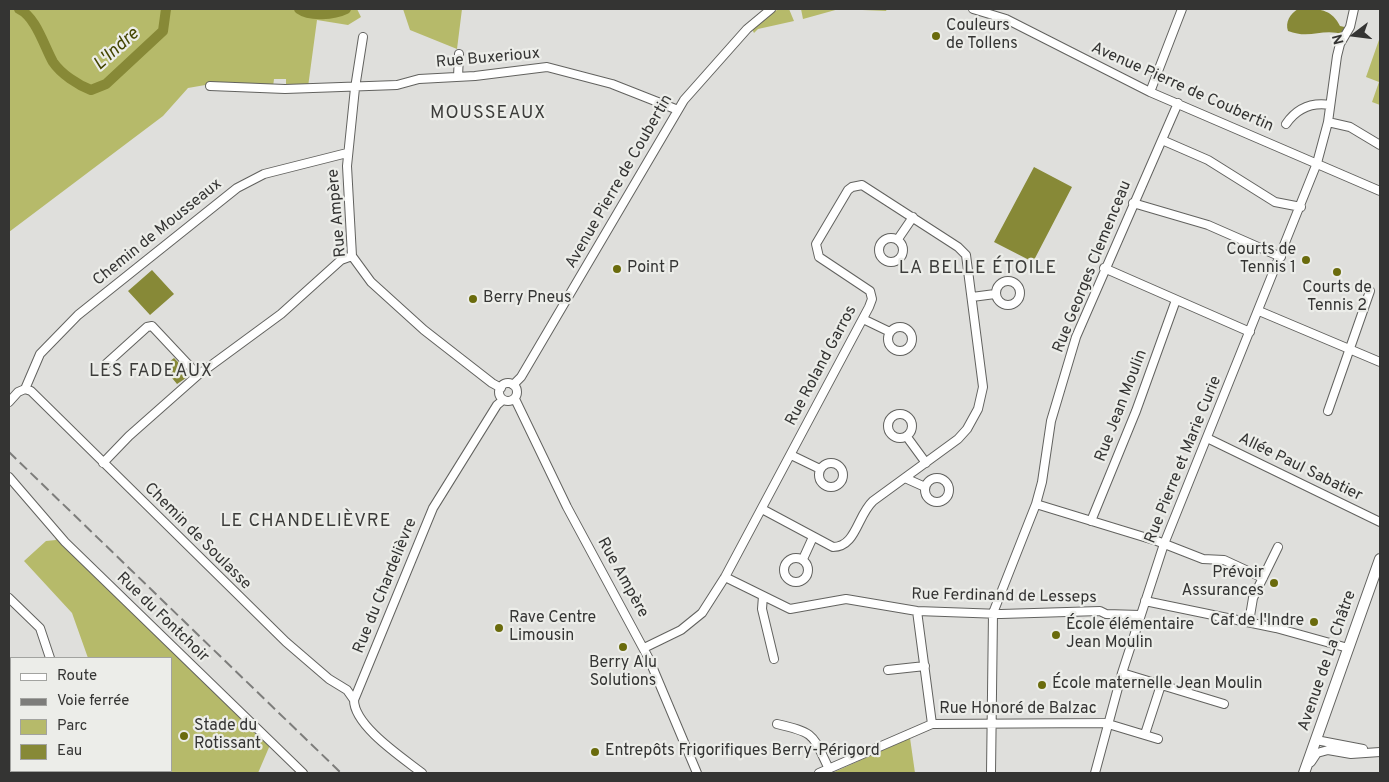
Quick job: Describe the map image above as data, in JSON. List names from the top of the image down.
{
  "streets": {
    "main road": ["Avenue de La Châtre"],
    "street": [
      "Rue Buxerioux",
      "Avenue Pierre de Coubertin",
      "Rue Ampère",
      "Chemin de Mousseaux",
      "Rue Georges Clemenceau",
      "Rue Roland Garros",
      "Rue Jean Moulin",
      "Rue Pierre et Marie Curie",
      "Allée Paul Sabatier",
      "Chemin de Soulasse",
      "Rue du Chardelièvre",
      "Rue Ferdinand de Lesseps",
      "Rue du Fontchoir",
      "Rue Honoré de Balzac"
    ]
  },
  "crossings": [
    ["Rue Buxerioux", "Avenue Pierre de Coubertin"],
    ["Rue Buxerioux", "Rue Ampère"],
    ["Avenue Pierre de Coubertin", "Rue Ampère"],
    ["Avenue Pierre de Coubertin", "Rue Georges Clemenceau"],
    ["Avenue Pierre de Coubertin", "Rue Pierre et Marie Curie"],
    ["Avenue Pierre de Coubertin", "Rue du Chardelièvre"],
    ["Rue Ampère", "Chemin de Mousseaux"],
    ["Rue Ampère", "Rue Roland Garros"],
    ["Rue Ampère", "Rue du Chardelièvre"],
    ["Chemin de Mousseaux", "Chemin de Soulasse"],
    ["Rue Georges Clemenceau", "Rue Ferdinand de Lesseps"],
    ["Rue Roland Garros", "Rue Ferdinand de Lesseps"],
    ["Rue Pierre et Marie Curie", "Allée Paul Sabatier"],
    ["Rue Pierre et Marie Curie", "Rue Ferdinand de Lesseps"],
    ["Rue Pierre et Marie Curie", "Rue Honoré de Balzac"],
    ["Chemin de Soulasse", "Rue du Chardelièvre"]
  ],
  "districts": [
    "MOUSSEAUX",
    "LA BELLE ÉTOILE",
    "LES FADEAUX",
    "LE CHANDELIÈVRE"
  ],
  "water": ["L'Indre"],
  "places": [
    "Couleurs de Tollens",
    "Courts de Tennis 1",
    "Point P",
    "Courts de Tennis 2",
    "Berry Pneus",
    "Prévoir Assurances",
    "Caf de l'Indre",
    "Rave Centre Limousin",
    "École élémentaire Jean Moulin",
    "Berry Alu Solutions",
    "École maternelle Jean Moulin",
    "Stade du Rotissant",
    "Entrepôts Frigorifiques Berry-Périgord"
  ],
  "legend": [
    "Route",
    "Voie ferrée",
    "Parc",
    "Eau"
  ],
  "north": "left"
}
